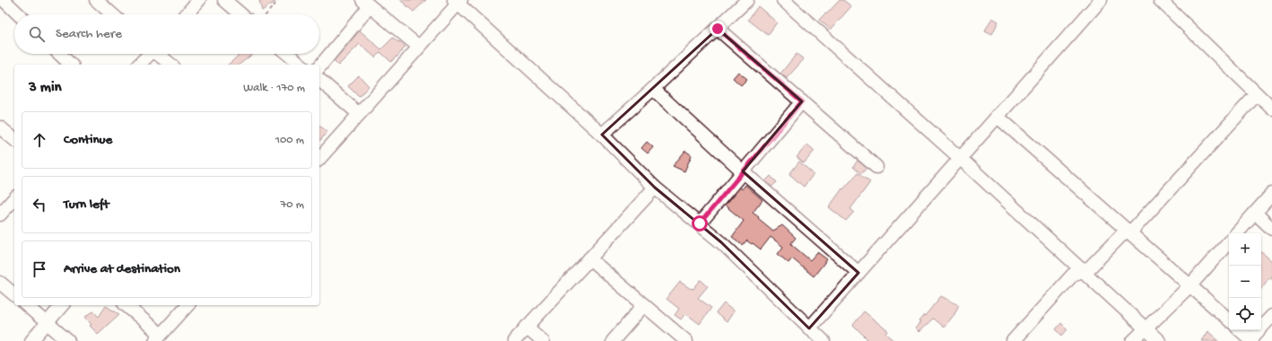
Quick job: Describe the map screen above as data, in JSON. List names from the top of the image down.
{
  "page": {
    "search": "Search here",
    "heading": ["3 min", "Walk · 170 m"],
    "list": [
      ["Continue", "100 m"],
      ["Turn left", "70 m"],
      "Arrive at destination"
    ],
    "map_buttons": ["+", "−"]
  }
}
